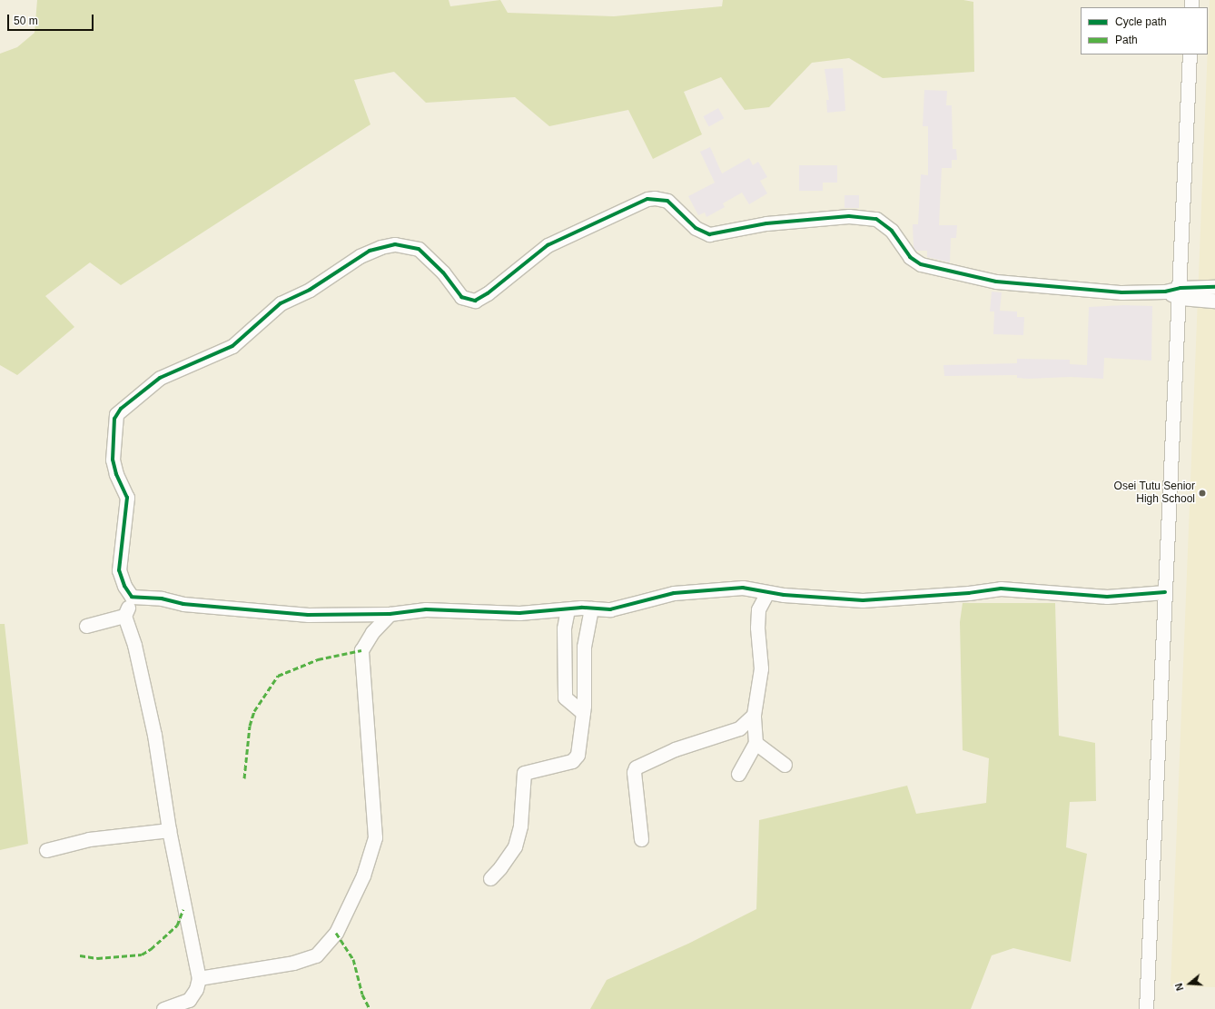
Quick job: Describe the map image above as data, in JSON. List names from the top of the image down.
{
  "places": ["Osei Tutu Senior High School"],
  "legend": ["Cycle path", "Path"],
  "scale_bar": "50 m",
  "north": "left"
}
